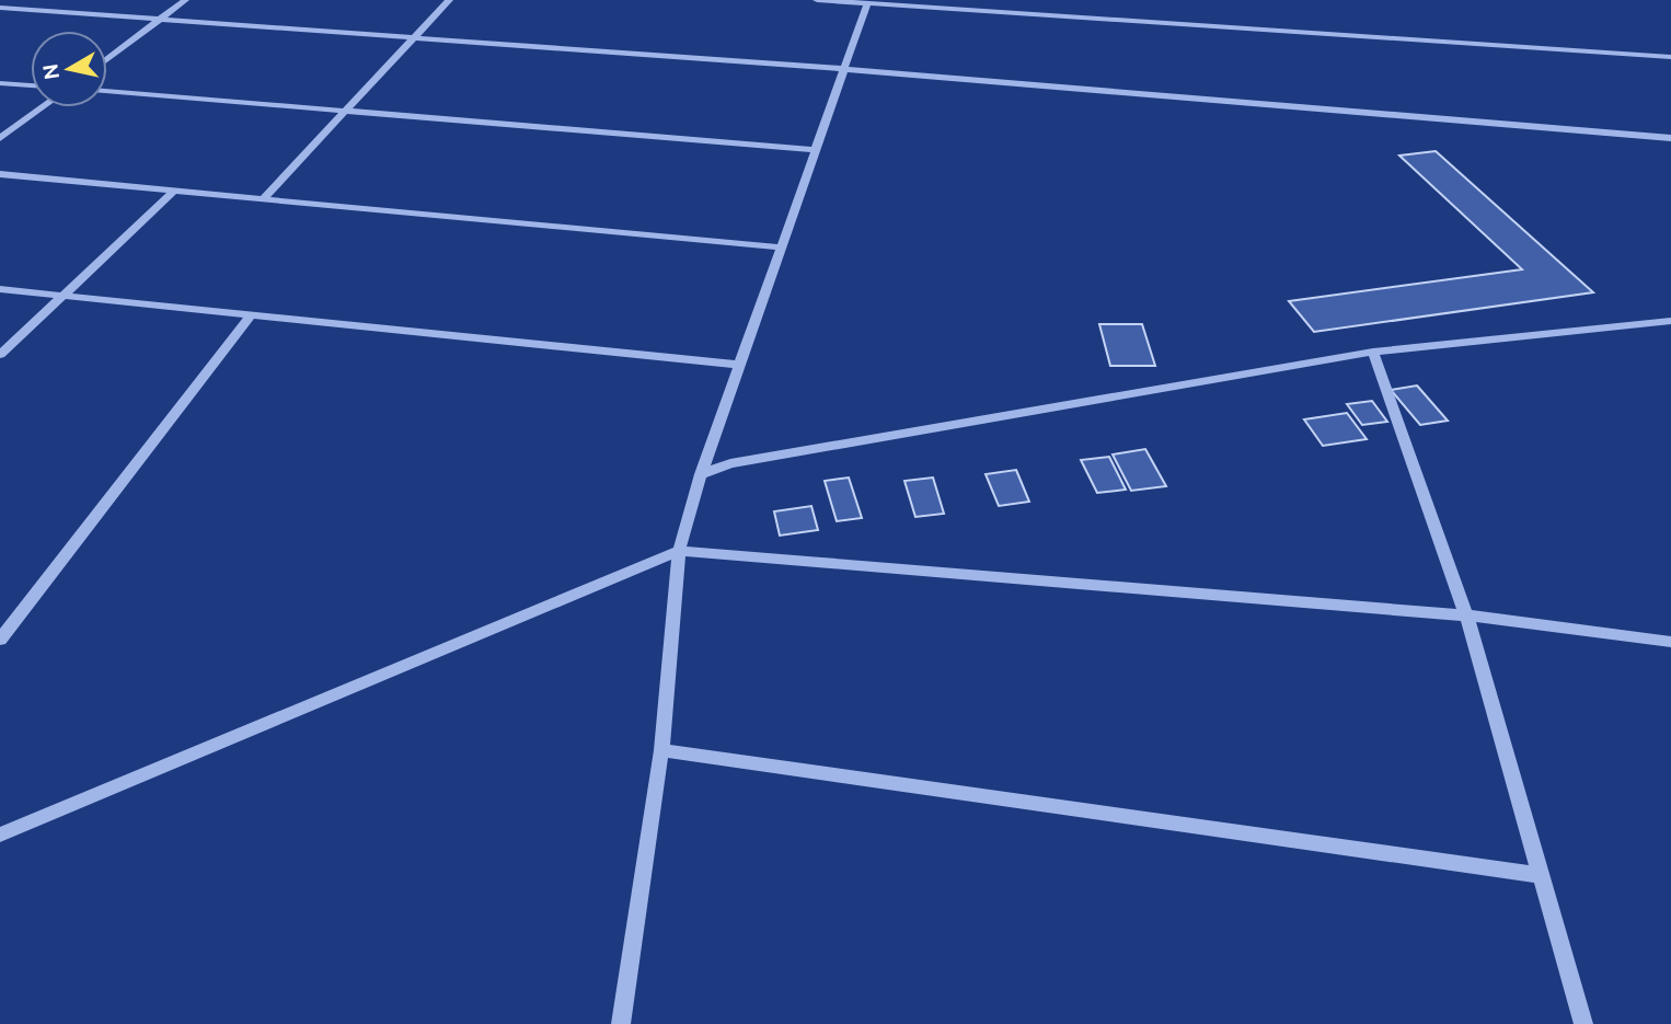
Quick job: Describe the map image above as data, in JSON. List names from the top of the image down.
{
  "north": "left"
}
